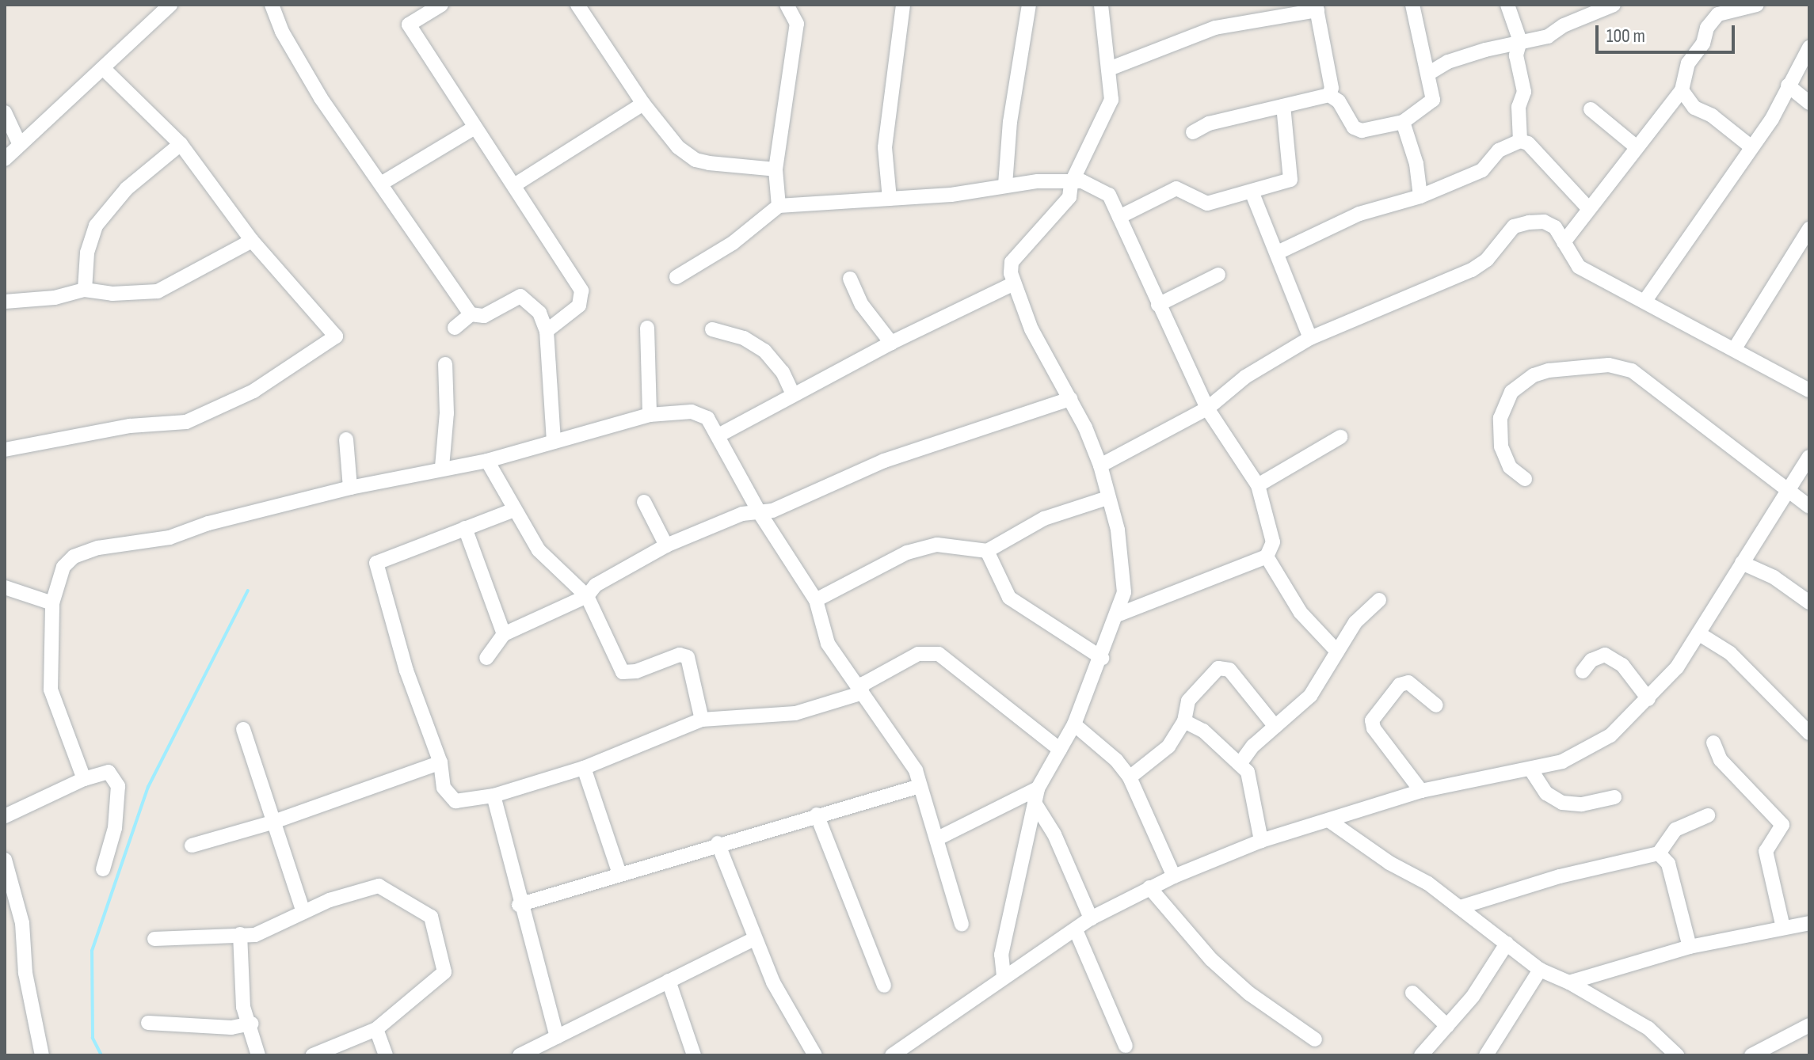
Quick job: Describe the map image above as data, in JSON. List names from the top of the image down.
{
  "scale_bar": "100 m"
}
